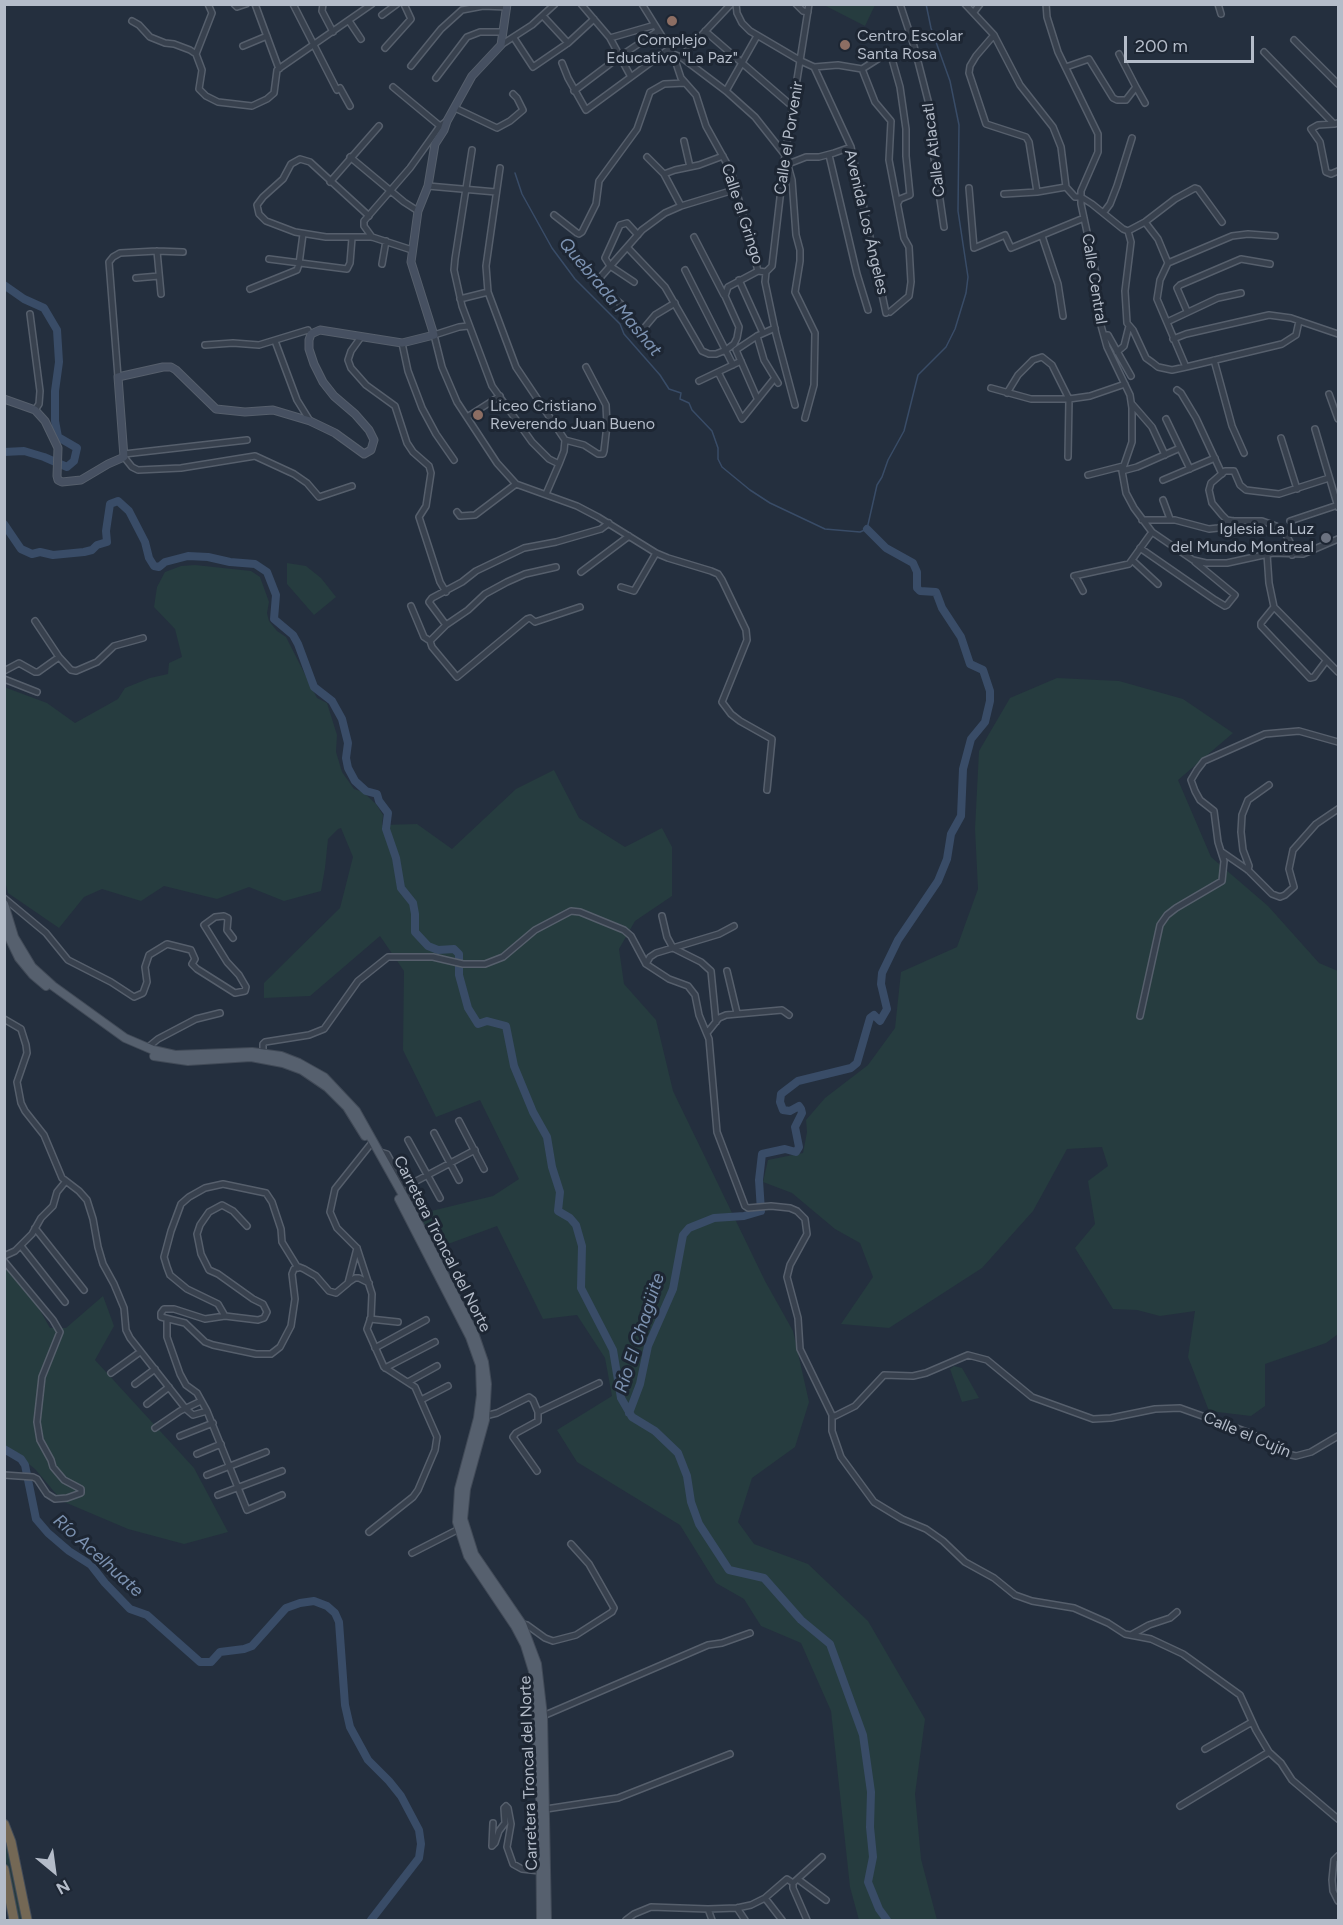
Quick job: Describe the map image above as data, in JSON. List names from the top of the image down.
{
  "streets": {
    "main road": ["Carretera Troncal del Norte"],
    "street": [
      "Calle el Porvenir",
      "Calle Atlacatl",
      "Calle el Gringo",
      "Avenida Los Ángeles",
      "Calle Central",
      "Calle el Cujín"
    ]
  },
  "crossings": [
    ["Calle el Porvenir", "Calle el Gringo"]
  ],
  "water": ["Quebrada Mashat", "Río El Chagüite", "Río Acelhuate"],
  "places": [
    "Complejo Educativo \"La Paz\"",
    "Centro Escolar Santa Rosa",
    "Liceo Cristiano Reverendo Juan Bueno",
    "Iglesia La Luz del Mundo Montreal"
  ],
  "scale_bar": "200 m",
  "north": "bottom right"
}
